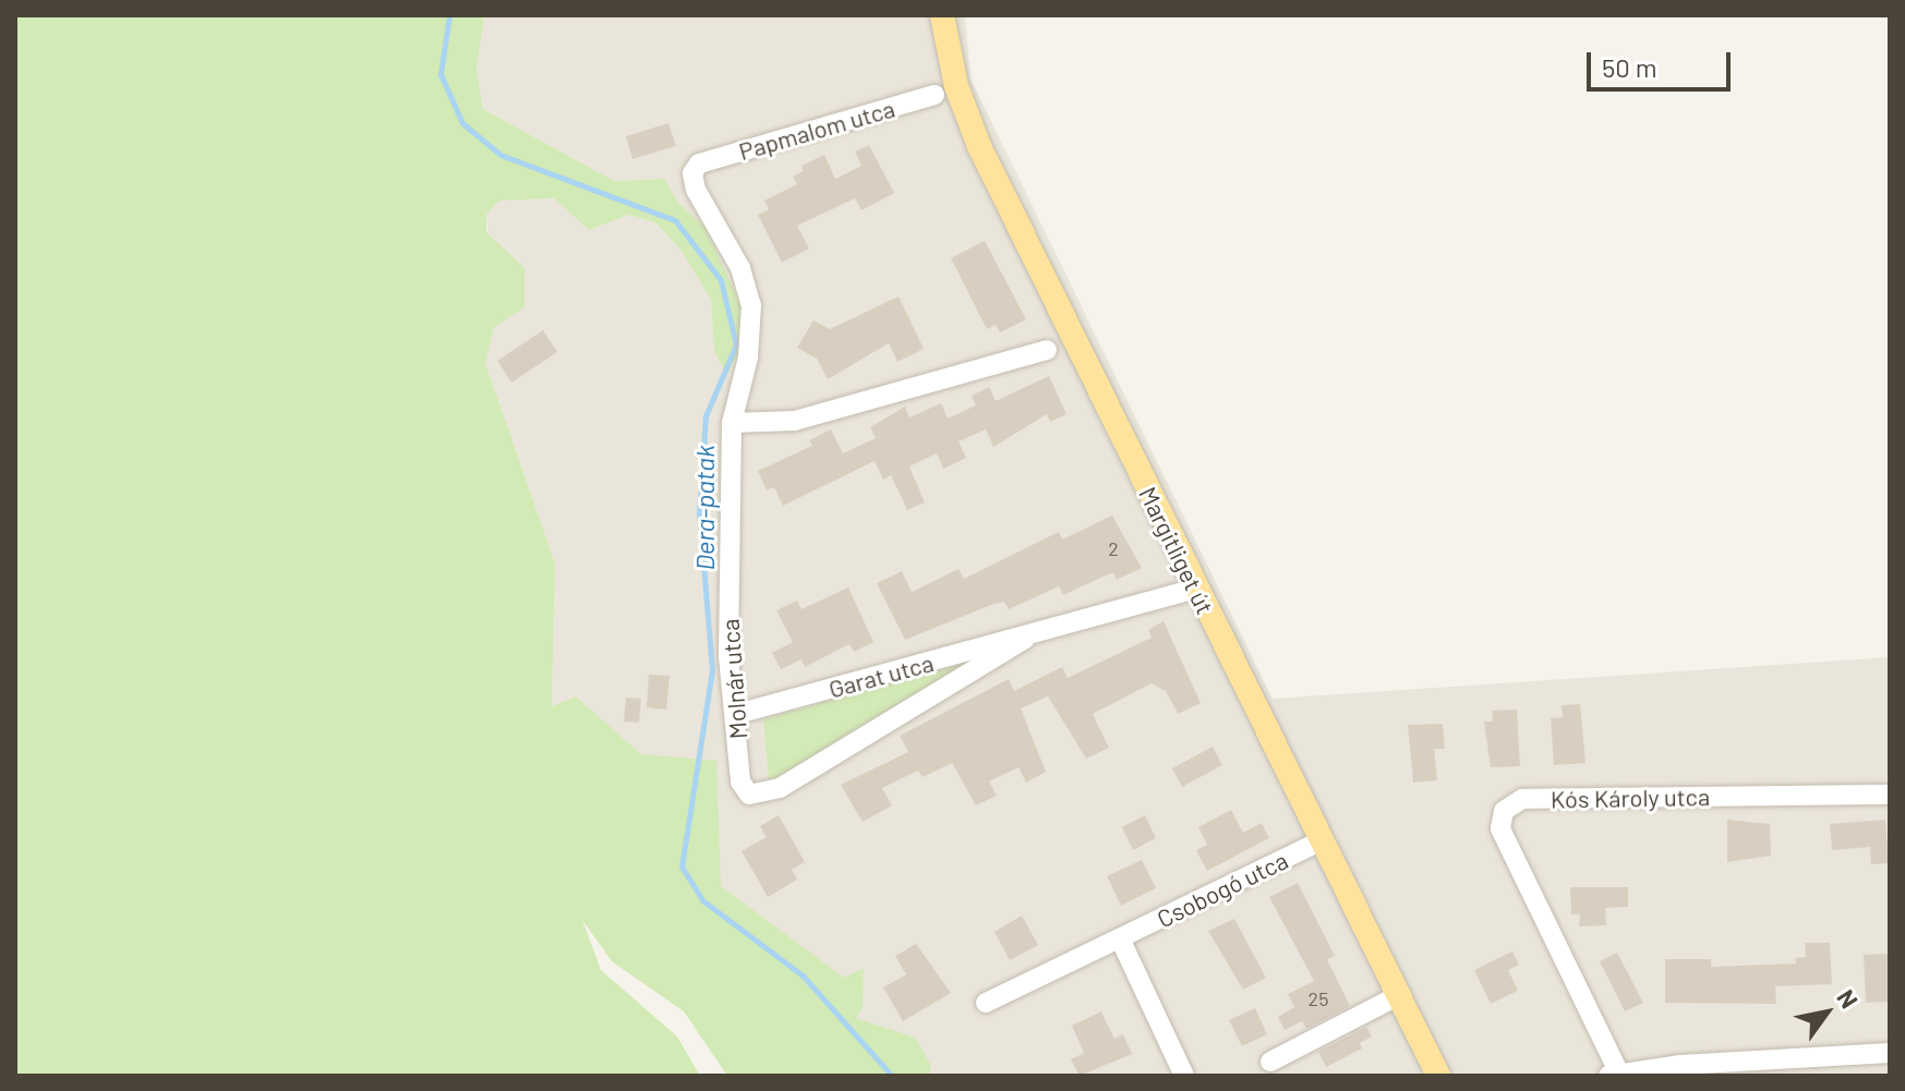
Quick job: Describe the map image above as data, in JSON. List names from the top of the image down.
{
  "streets": {
    "main road": ["Margitliget út"],
    "street": [
      "Papmalom utca",
      "Garat utca",
      "Molnár utca",
      "Kós Károly utca",
      "Csobogó utca"
    ]
  },
  "crossings": [
    ["Papmalom utca", "Molnár utca"],
    ["Margitliget út", "Garat utca"],
    ["Margitliget út", "Csobogó utca"],
    ["Garat utca", "Molnár utca"]
  ],
  "water": ["Dera-patak"],
  "house_numbers": ["2", "25"],
  "scale_bar": "50 m",
  "north": "top right"
}
